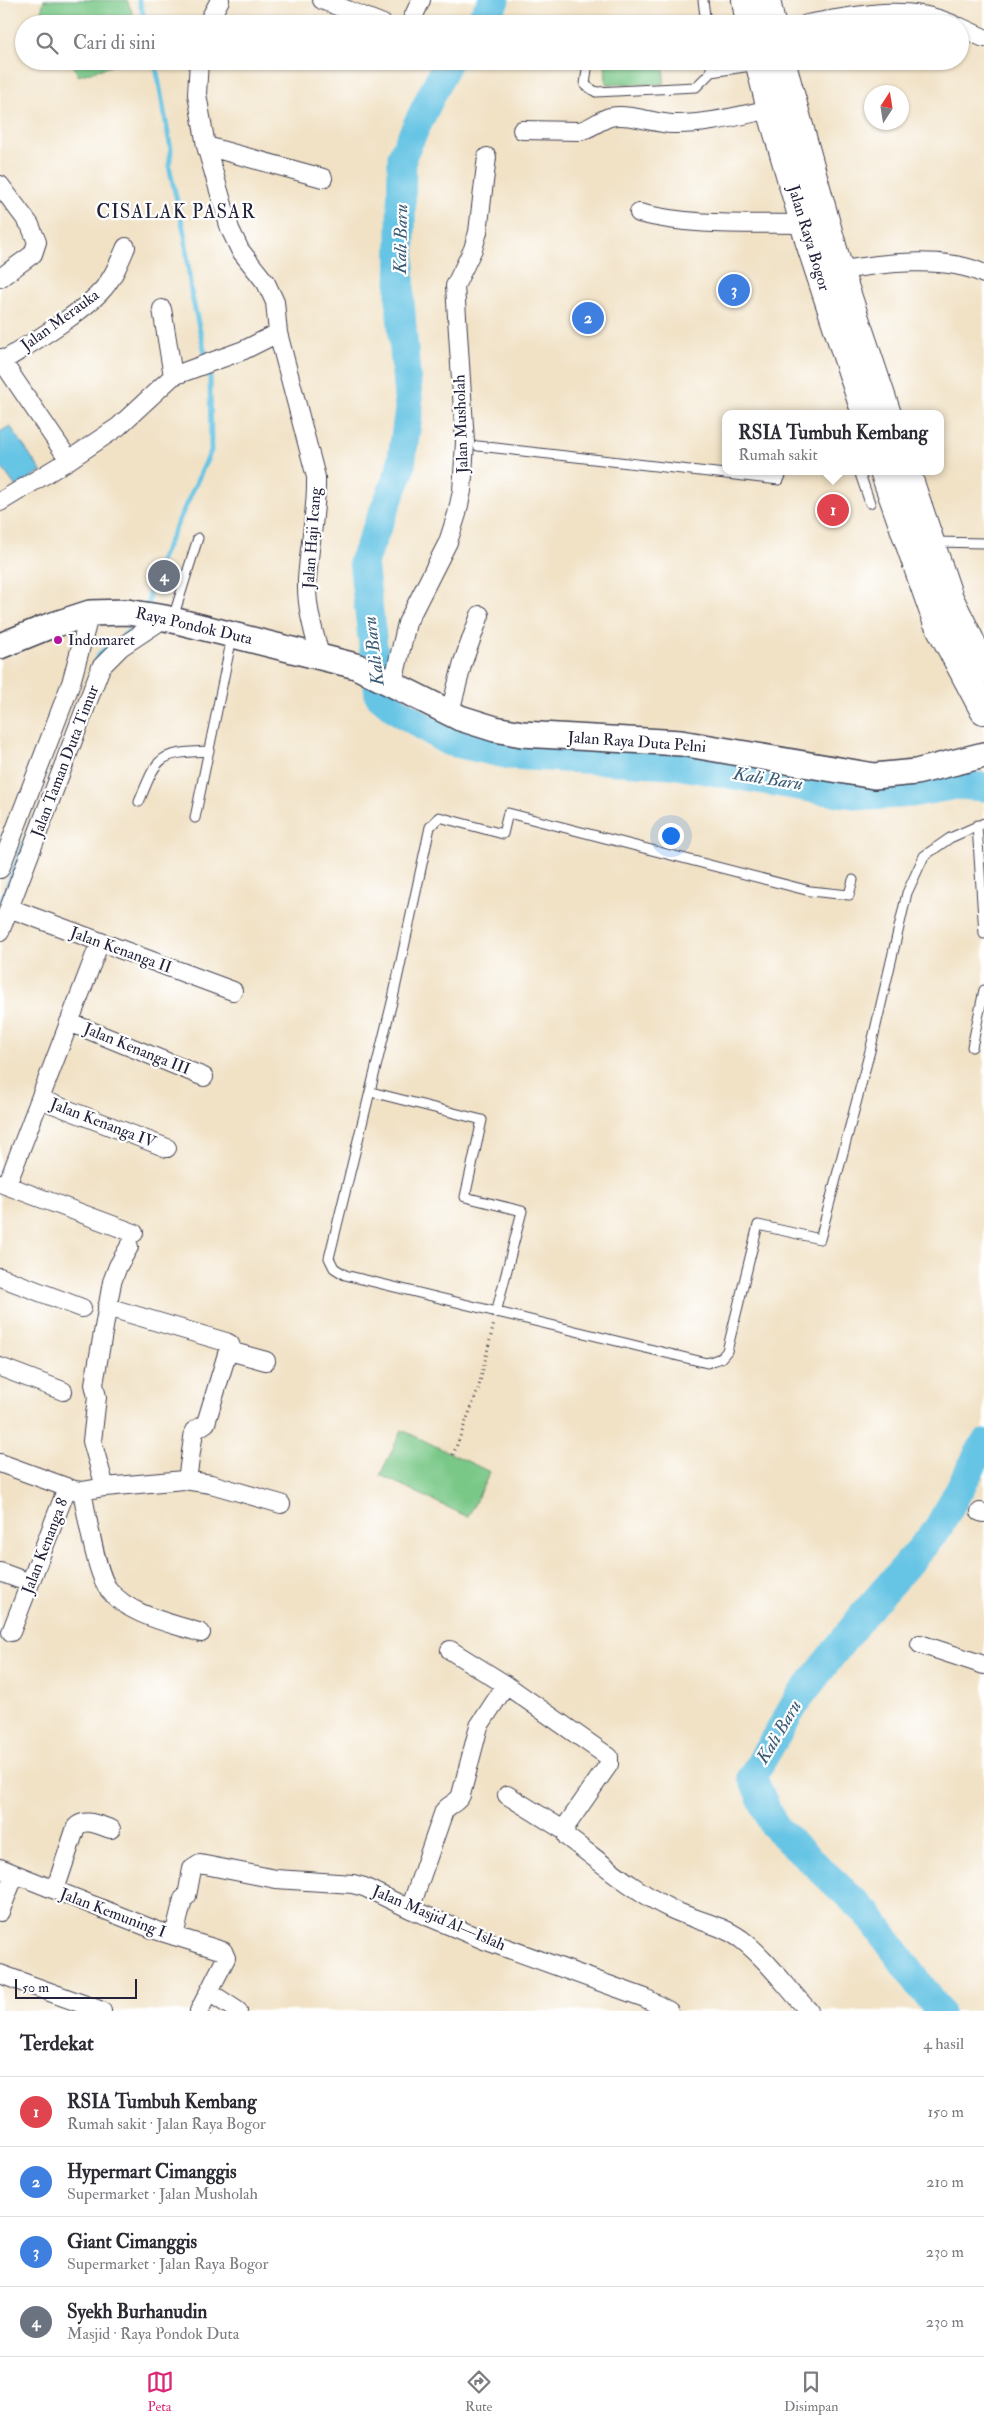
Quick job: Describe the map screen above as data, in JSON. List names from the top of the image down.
{
  "streets": {
    "highway": ["Jalan Raya Bogor"],
    "main road": ["Raya Pondok Duta", "Jalan Raya Duta Pelni"],
    "street": [
      "Jalan Merauka",
      "Jalan Musholah",
      "Jalan Haji Icang",
      "Jalan Taman Duta Timur",
      "Jalan Kenanga II",
      "Jalan Kenanga III",
      "Jalan Kenanga IV",
      "Jalan Kenanga 8",
      "Jalan Kemuning I",
      "Jalan Masjid Al—Islah"
    ]
  },
  "crossings": [
    ["Jalan Musholah", "Raya Pondok Duta"],
    ["Jalan Musholah", "Jalan Raya Duta Pelni"],
    ["Jalan Haji Icang", "Raya Pondok Duta"],
    ["Raya Pondok Duta", "Jalan Raya Duta Pelni"],
    ["Raya Pondok Duta", "Jalan Taman Duta Timur"],
    ["Jalan Taman Duta Timur", "Jalan Kenanga II"],
    ["Jalan Kemuning I", "Jalan Masjid Al—Islah"]
  ],
  "districts": ["CISALAK PASAR"],
  "water": ["Kali Baru"],
  "places": ["Indomaret"],
  "scale_bar": "50 m",
  "north": "top",
  "page": {
    "search": "Cari di sini",
    "pins": [
      "3",
      "2",
      "1",
      "4"
    ],
    "popup": ["RSIA Tumbuh Kembang", "Rumah sakit"],
    "scale": "50 m",
    "heading": ["Terdekat", "4 hasil"],
    "list": [
      {
        "mark": "1",
        "name": "RSIA Tumbuh Kembang",
        "note": "Rumah sakit · Jalan Raya Bogor",
        "value": "150 m"
      },
      {
        "mark": "2",
        "name": "Hypermart Cimanggis",
        "note": "Supermarket · Jalan Musholah",
        "value": "210 m"
      },
      {
        "mark": "3",
        "name": "Giant Cimanggis",
        "note": "Supermarket · Jalan Raya Bogor",
        "value": "230 m"
      },
      {
        "mark": "4",
        "name": "Syekh Burhanudin",
        "note": "Masjid · Raya Pondok Duta",
        "value": "230 m"
      }
    ],
    "nav": ["Peta", "Rute", "Disimpan"]
  }
}
